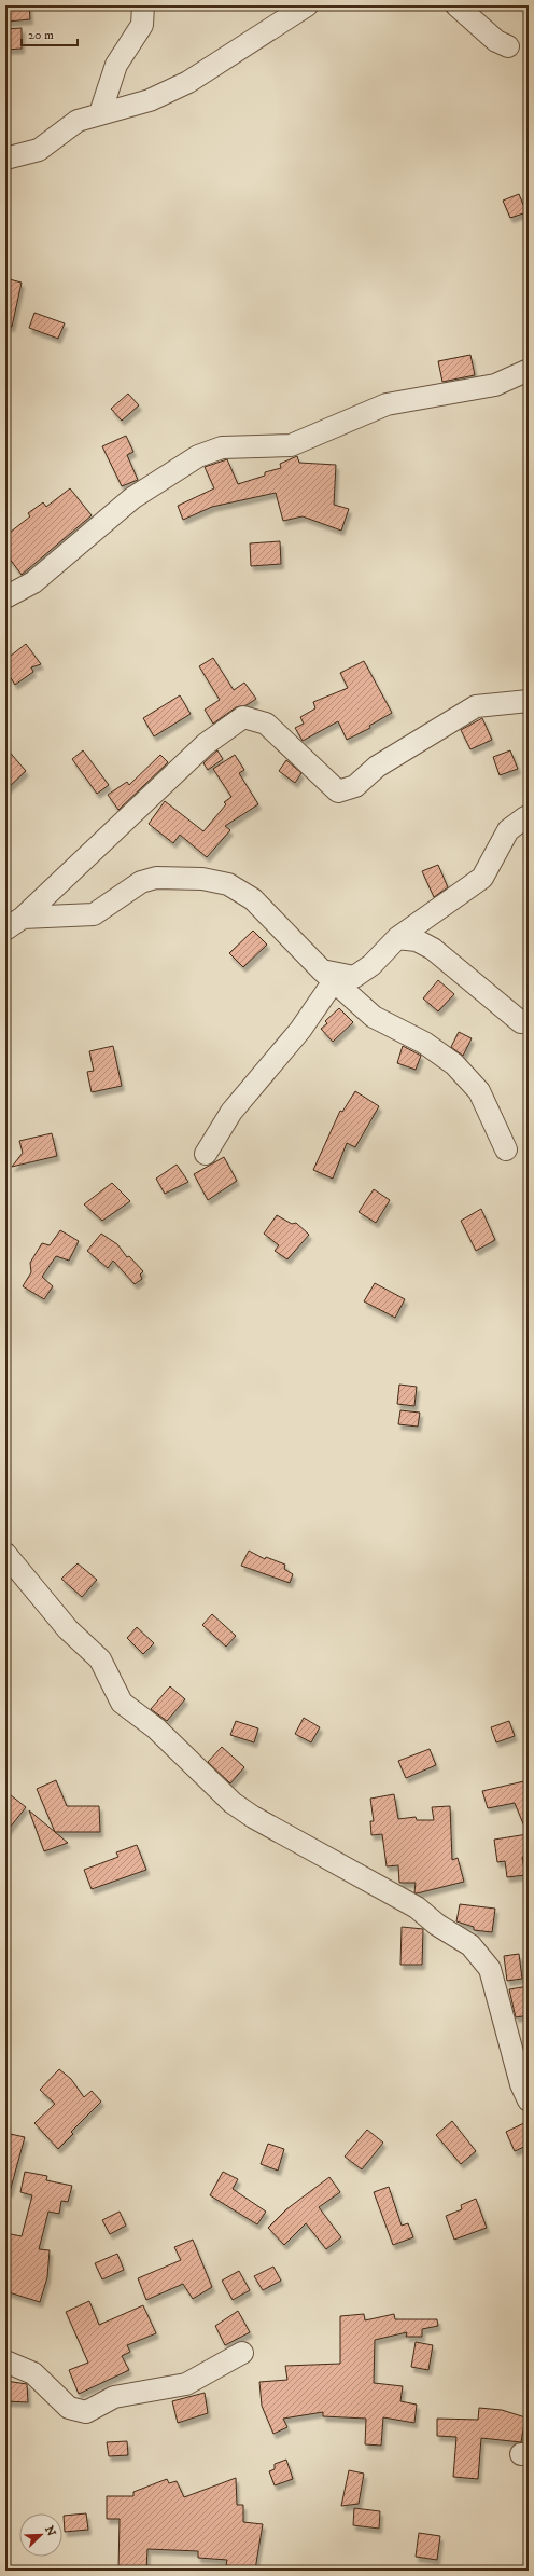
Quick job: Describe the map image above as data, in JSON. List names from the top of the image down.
{
  "scale_bar": "20 m",
  "north": "top right"
}
